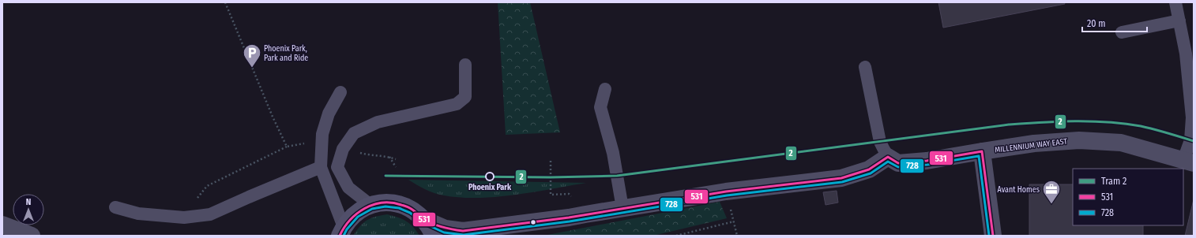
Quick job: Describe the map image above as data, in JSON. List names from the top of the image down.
{
  "streets": {
    "street": ["MILLENNIUM WAY EAST"]
  },
  "places": {
    "parking": ["Phoenix Park, Park and Ride"],
    "other": ["Phoenix Park"],
    "office": ["Avant Homes"]
  },
  "lines": ["tram line 2", "transit line 531", "transit line 728"],
  "legend": ["Tram 2", "531", "728"],
  "scale_bar": "20 m",
  "north": "top"
}
